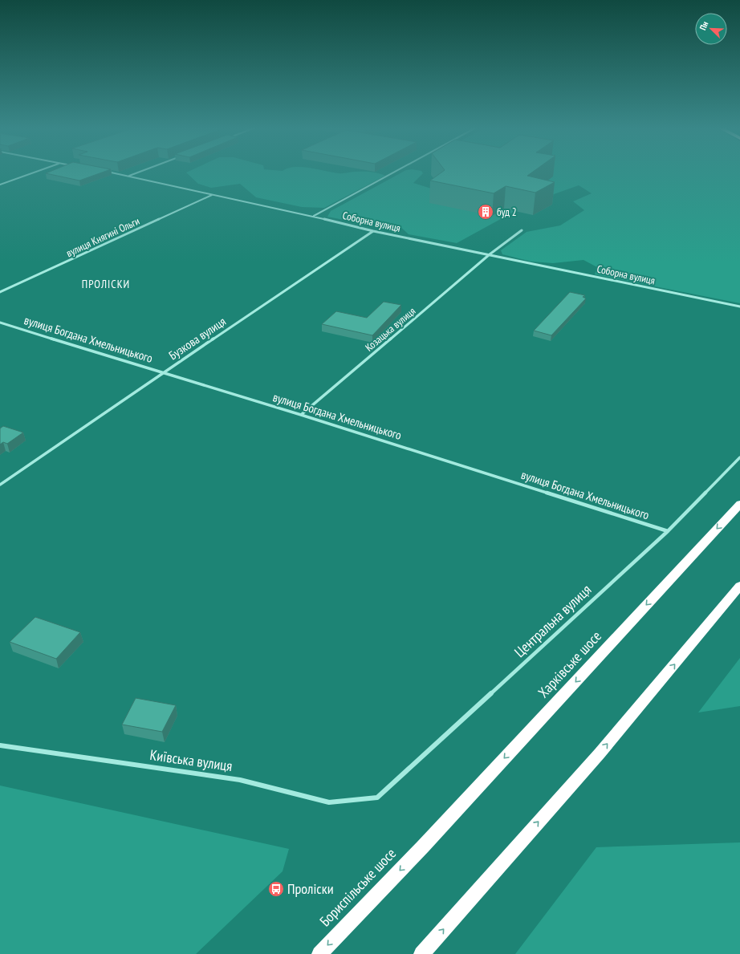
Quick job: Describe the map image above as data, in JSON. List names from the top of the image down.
{
  "streets": {
    "highway": ["Харківське шосе", "Бориспільське шосе"],
    "street": [
      "Соборна вулиця",
      "вулиця Княгині Ольги",
      "Козацька вулиця",
      "Бузкова вулиця",
      "вулиця Богдана Хмельницького",
      "Центральна вулиця",
      "Київська вулиця"
    ]
  },
  "crossings": [
    ["Соборна вулиця", "вулиця Княгині Ольги"],
    ["Соборна вулиця", "Козацька вулиця"],
    ["Соборна вулиця", "Бузкова вулиця"],
    ["Козацька вулиця", "вулиця Богдана Хмельницького"],
    ["Бузкова вулиця", "вулиця Богдана Хмельницького"],
    ["вулиця Богдана Хмельницького", "Центральна вулиця"],
    ["Центральна вулиця", "Київська вулиця"],
    ["Харківське шосе", "Бориспільське шосе"]
  ],
  "districts": ["ПРОЛІСКИ"],
  "places": {
    "building": ["буд 2"],
    "bus stop": ["Проліски"]
  },
  "north": "top left"
}
